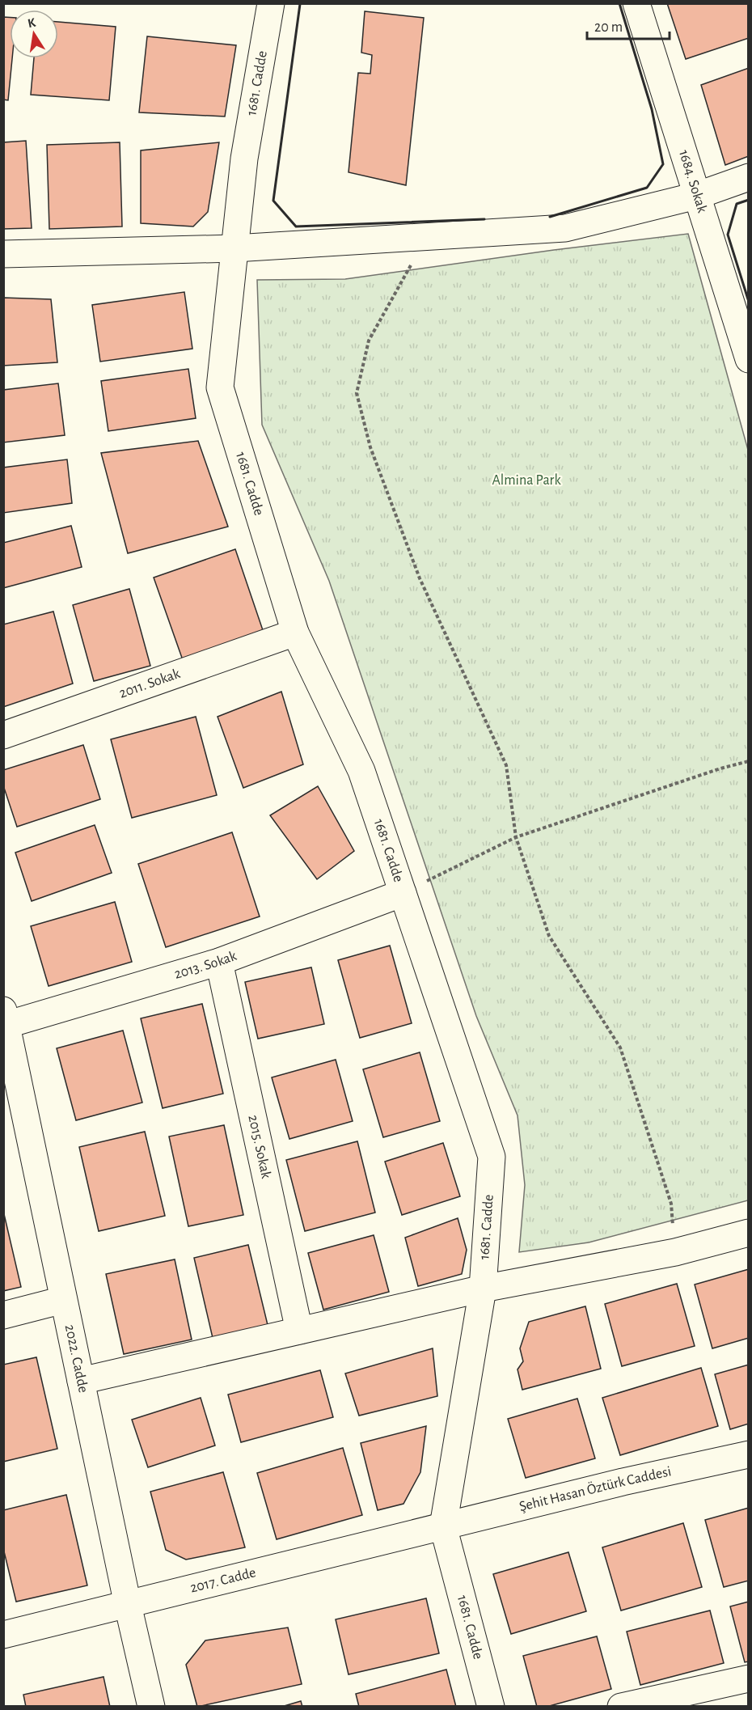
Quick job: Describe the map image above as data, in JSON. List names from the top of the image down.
{
  "streets": {
    "street": [
      "1681. Cadde",
      "1684. Sokak",
      "2011. Sokak",
      "2013. Sokak",
      "2015. Sokak",
      "2022. Cadde",
      "Şehit Hasan Öztürk Caddesi",
      "2017. Cadde"
    ]
  },
  "crossings": [
    ["1681. Cadde", "2011. Sokak"],
    ["1681. Cadde", "2013. Sokak"],
    ["1681. Cadde", "Şehit Hasan Öztürk Caddesi"],
    ["1681. Cadde", "2017. Cadde"],
    ["2013. Sokak", "2015. Sokak"],
    ["2013. Sokak", "2022. Cadde"],
    ["2022. Cadde", "2017. Cadde"],
    ["Şehit Hasan Öztürk Caddesi", "2017. Cadde"]
  ],
  "parks": ["Almina Park"],
  "scale_bar": "20 m",
  "north": "top"
}
